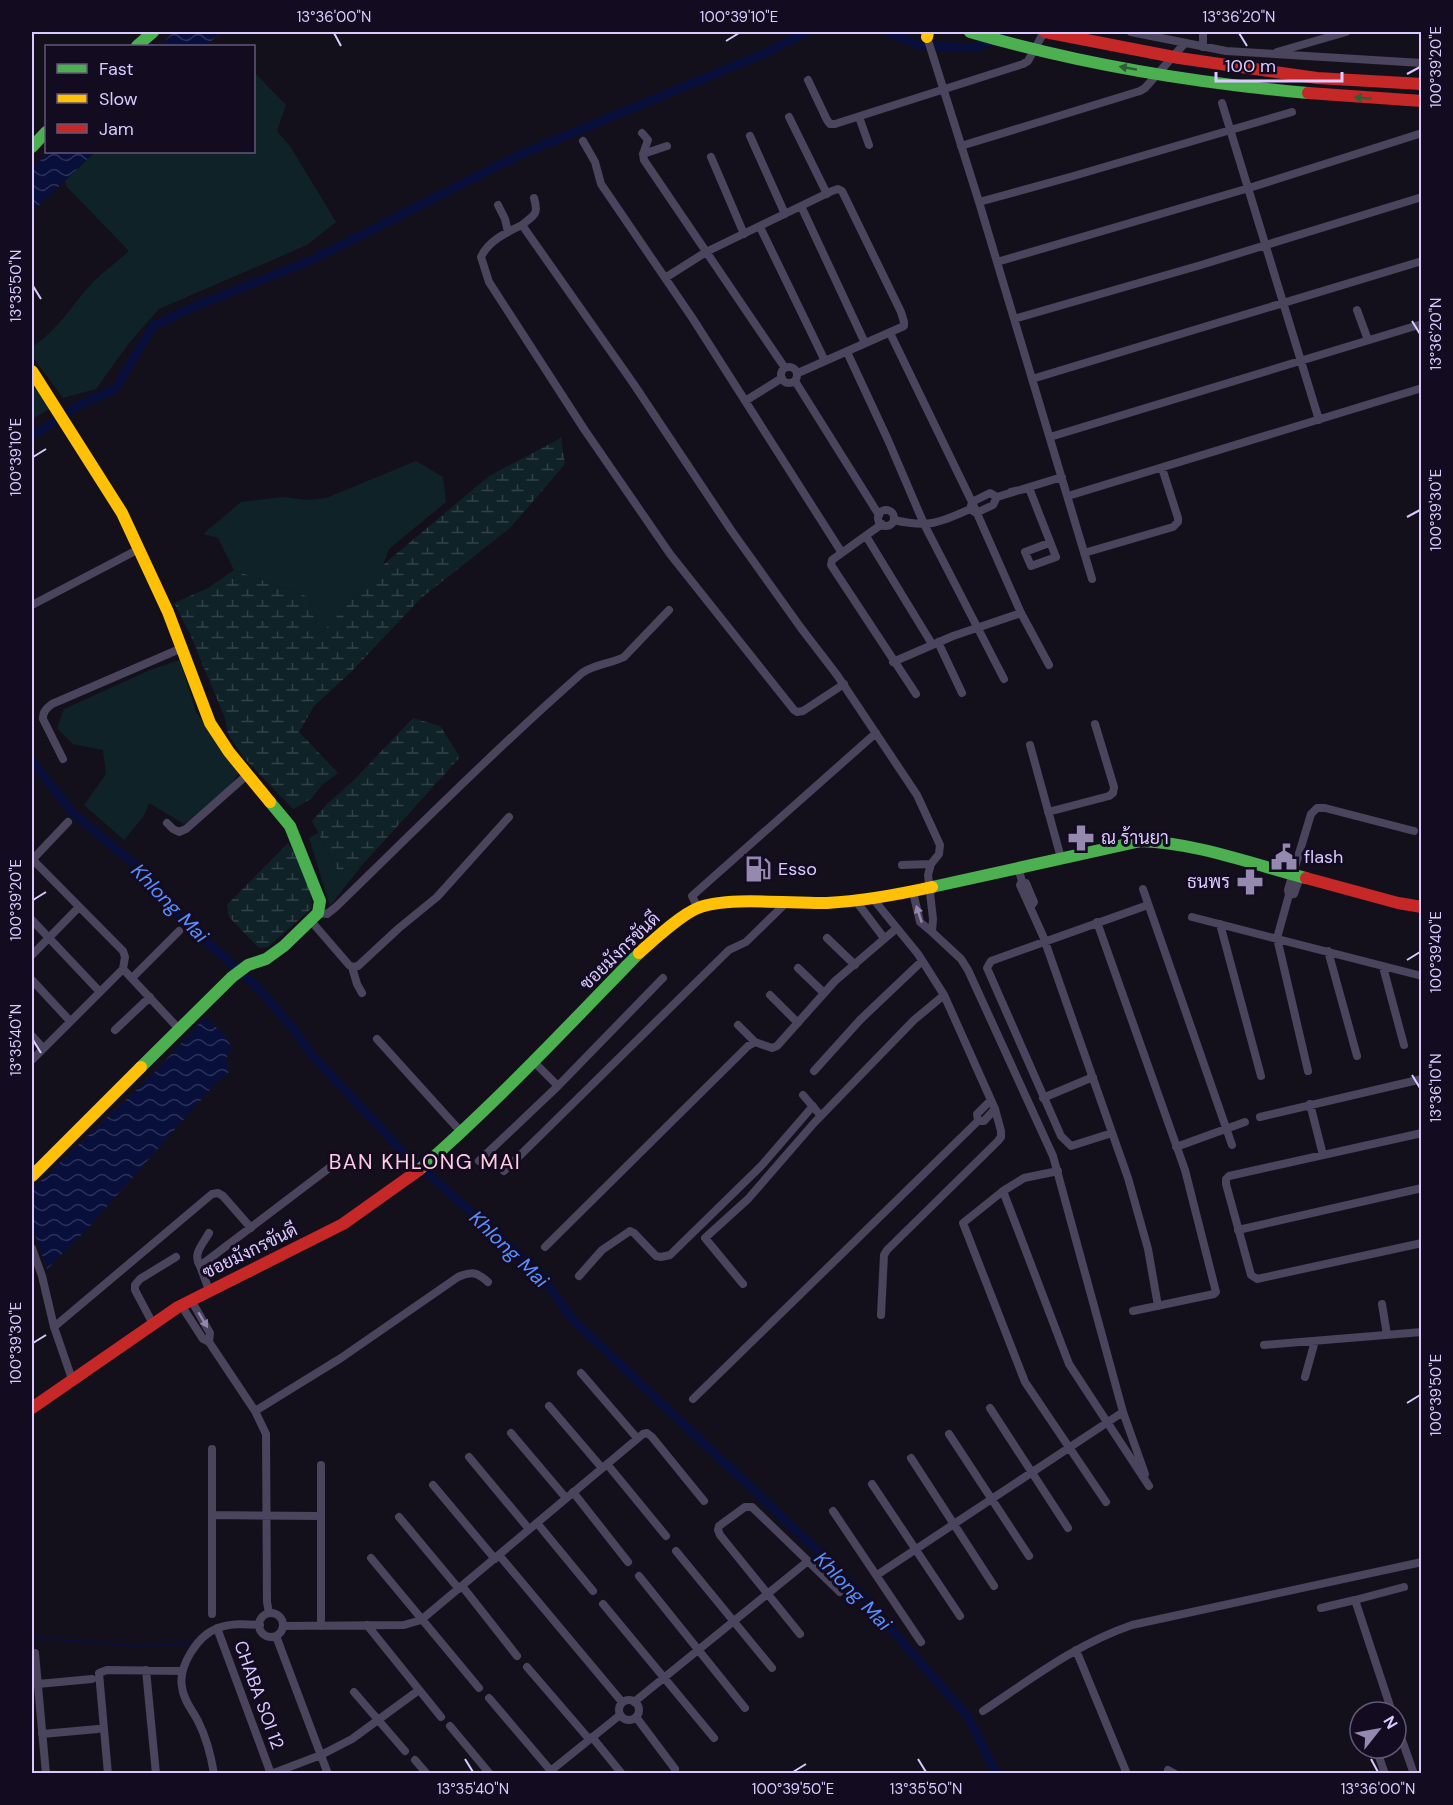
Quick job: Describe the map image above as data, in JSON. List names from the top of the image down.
{
  "streets": {
    "main road": ["ซอยมังกรขันดี"],
    "street": ["CHABA SOI 12"]
  },
  "districts": ["BAN KHLONG MAI"],
  "water": ["Khlong Mai"],
  "places": {
    "pharmacy": ["ณ ร้านยา", "ธนพร"],
    "public building": ["flash"],
    "fuel station": ["Esso"]
  },
  "legend": ["Fast", "Slow", "Jam"],
  "scale_bar": "100 m",
  "north": "top right",
  "coordinates": [
    "13°36'00\"N",
    "100°39'10\"E",
    "13°36'20\"N",
    "100°39'20\"E",
    "13°35'50\"N",
    "100°39'30\"E",
    "100°39'40\"E",
    "13°35'40\"N",
    "13°36'10\"N",
    "100°39'50\"E"
  ]
}
